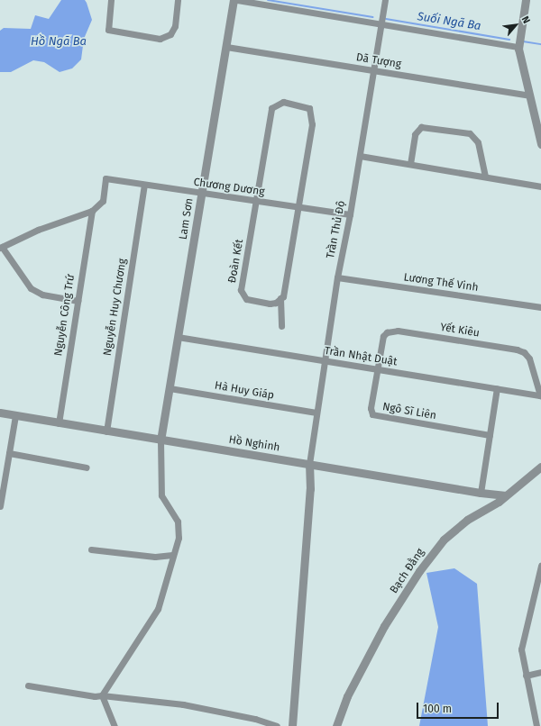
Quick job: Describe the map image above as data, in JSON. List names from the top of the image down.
{
  "streets": {
    "street": [
      "Dã Tượng",
      "Chương Dương",
      "Lam Sơn",
      "Trần Thủ Độ",
      "Đoàn Kết",
      "Lương Thế Vinh",
      "Nguyễn Huy Chương",
      "Nguyễn Công Trứ",
      "Yết Kiêu",
      "Trần Nhật Duật",
      "Hà Huy Giáp",
      "Ngô Sĩ Liên",
      "Hồ Nghinh",
      "Bạch Đằng"
    ]
  },
  "crossings": [
    ["Dã Tượng", "Lam Sơn"],
    ["Dã Tượng", "Trần Thủ Độ"],
    ["Chương Dương", "Lam Sơn"],
    ["Chương Dương", "Trần Thủ Độ"],
    ["Chương Dương", "Đoàn Kết"],
    ["Chương Dương", "Nguyễn Huy Chương"],
    ["Chương Dương", "Nguyễn Công Trứ"],
    ["Lam Sơn", "Trần Nhật Duật"],
    ["Lam Sơn", "Hà Huy Giáp"],
    ["Lam Sơn", "Hồ Nghinh"],
    ["Trần Thủ Độ", "Lương Thế Vinh"],
    ["Trần Thủ Độ", "Trần Nhật Duật"],
    ["Trần Thủ Độ", "Hà Huy Giáp"],
    ["Trần Thủ Độ", "Hồ Nghinh"],
    ["Nguyễn Huy Chương", "Hồ Nghinh"],
    ["Nguyễn Công Trứ", "Hồ Nghinh"],
    ["Yết Kiêu", "Trần Nhật Duật"],
    ["Yết Kiêu", "Ngô Sĩ Liên"],
    ["Trần Nhật Duật", "Ngô Sĩ Liên"],
    ["Hồ Nghinh", "Bạch Đằng"]
  ],
  "water": ["Suối Ngã Ba", "Hồ Ngã Ba"],
  "scale_bar": "100 m",
  "north": "top right"
}
